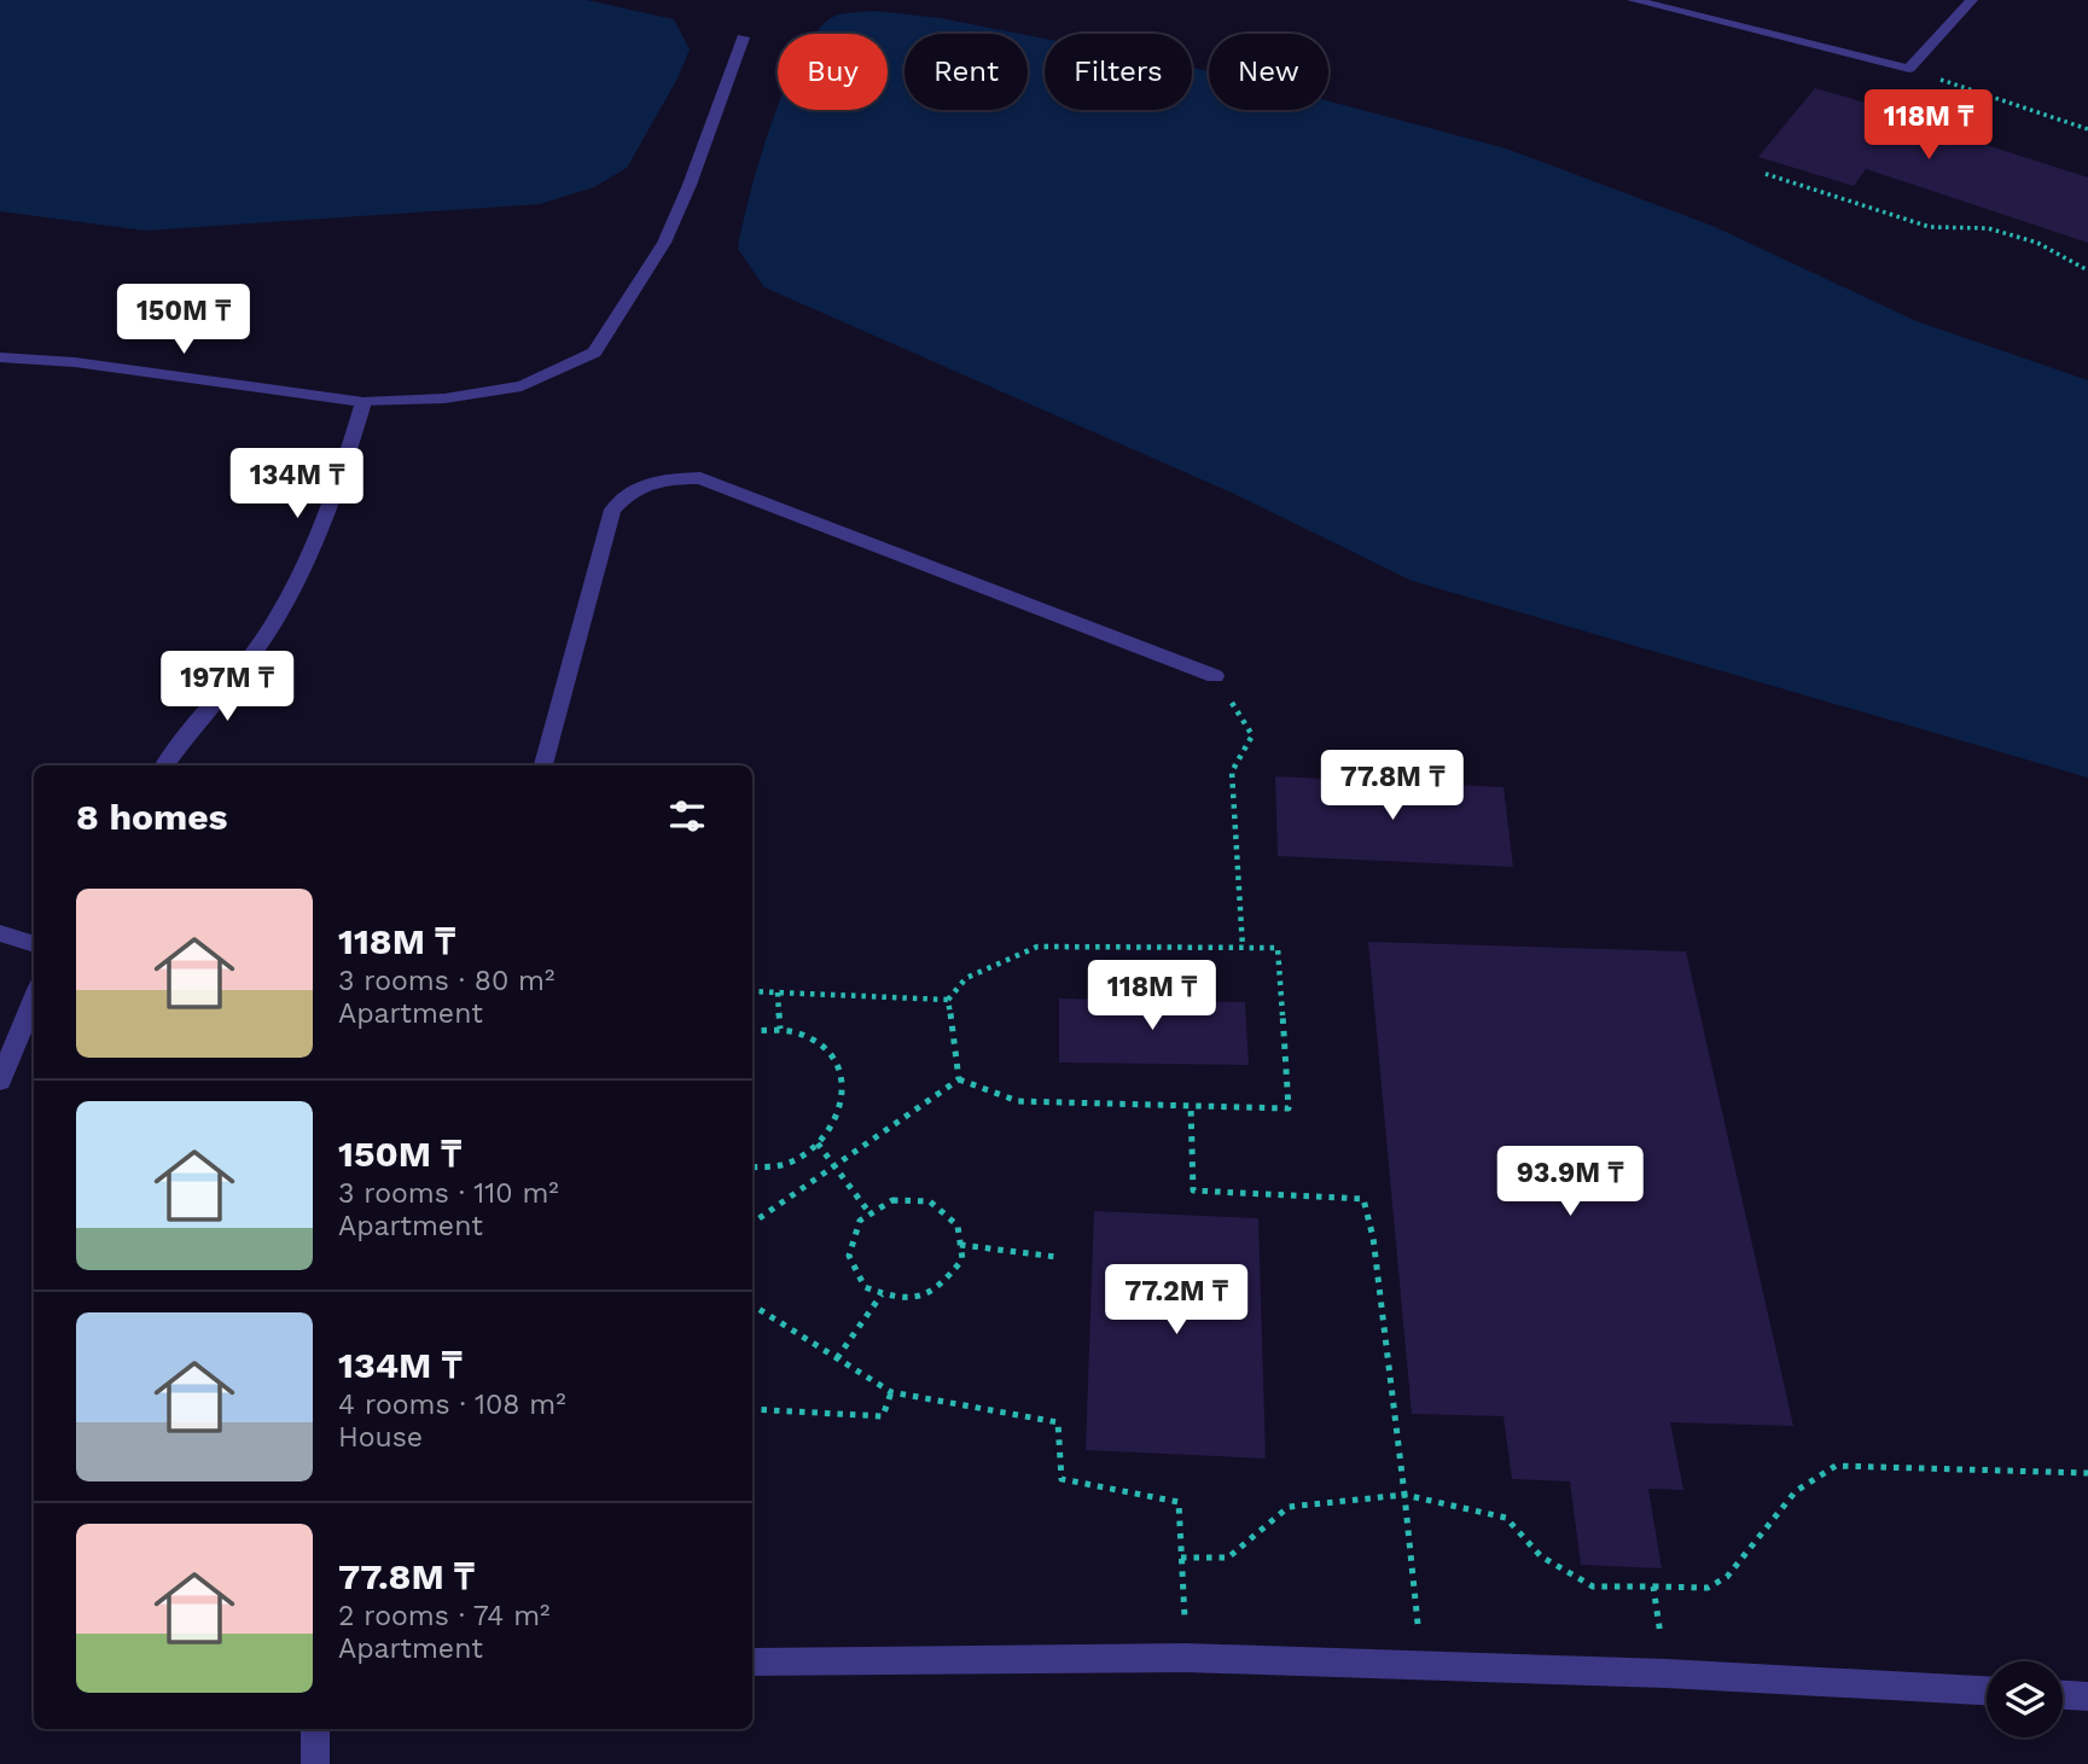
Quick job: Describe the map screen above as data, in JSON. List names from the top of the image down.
{
  "page": {
    "chip": [
      "Buy",
      "Rent",
      "Filters",
      "New"
    ],
    "price": [
      "118M ₸",
      "150M ₸",
      "134M ₸",
      "197M ₸",
      "77.8M ₸",
      "118M ₸",
      "93.9M ₸",
      "77.2M ₸"
    ],
    "heading": "8 homes",
    "list": [
      {
        "name": "118M ₸",
        "note": "3 rooms · 80 m² · Apartment"
      },
      {
        "name": "150M ₸",
        "note": "3 rooms · 110 m² · Apartment"
      },
      {
        "name": "134M ₸",
        "note": "4 rooms · 108 m² · House"
      },
      {
        "name": "77.8M ₸",
        "note": "2 rooms · 74 m² · Apartment"
      }
    ]
  }
}
